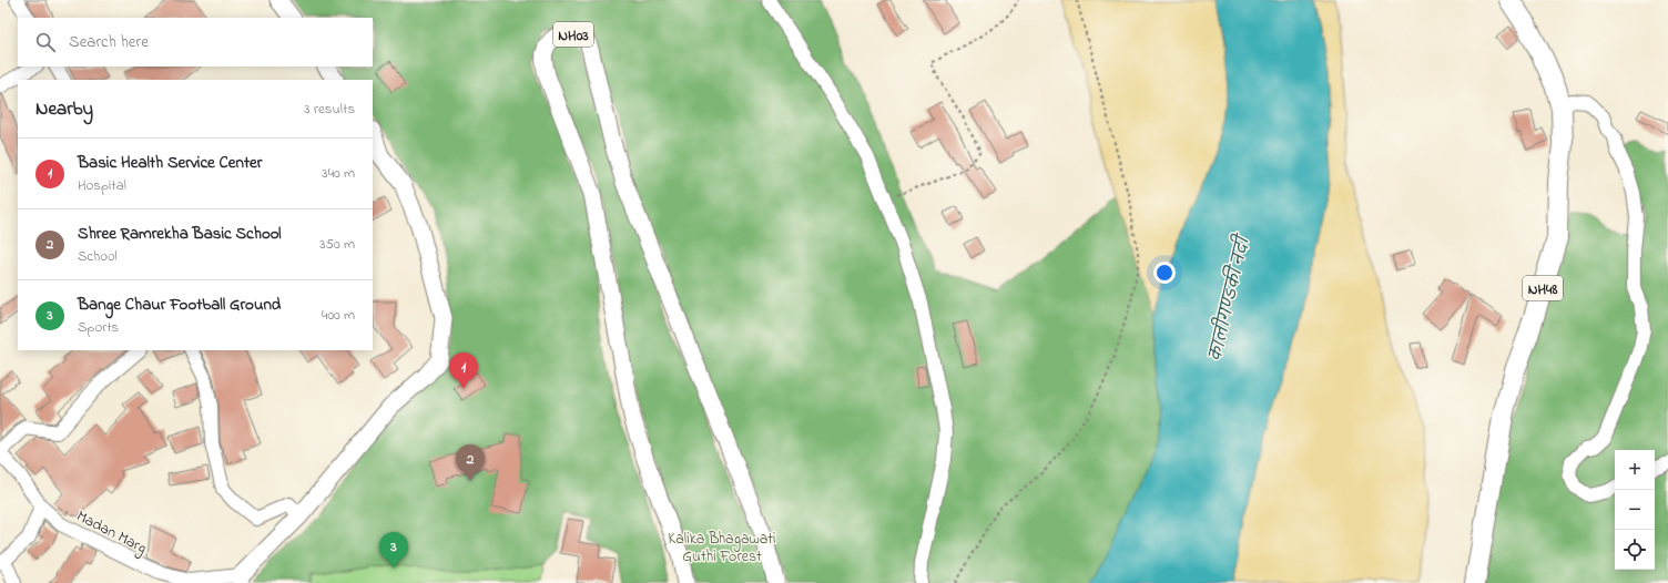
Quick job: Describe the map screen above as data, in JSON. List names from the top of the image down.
{
  "streets": {
    "highway": ["NH48"],
    "main road": ["NH03"],
    "street": ["Madan Marg"]
  },
  "water": ["कालीगण्डकी नदी"],
  "parks": ["Kalika Bhagawati Guthi Forest"],
  "page": {
    "search": "Search here",
    "heading": ["Nearby", "3 results"],
    "list": [
      {
        "mark": "1",
        "name": "Basic Health Service Center",
        "note": "Hospital",
        "value": "340 m"
      },
      {
        "mark": "2",
        "name": "Shree Ramrekha Basic School",
        "note": "School",
        "value": "350 m"
      },
      {
        "mark": "3",
        "name": "Bange Chaur Football Ground",
        "note": "Sports",
        "value": "400 m"
      }
    ],
    "pins": ["1", "2", "3"],
    "map_buttons": ["+", "−"]
  }
}
